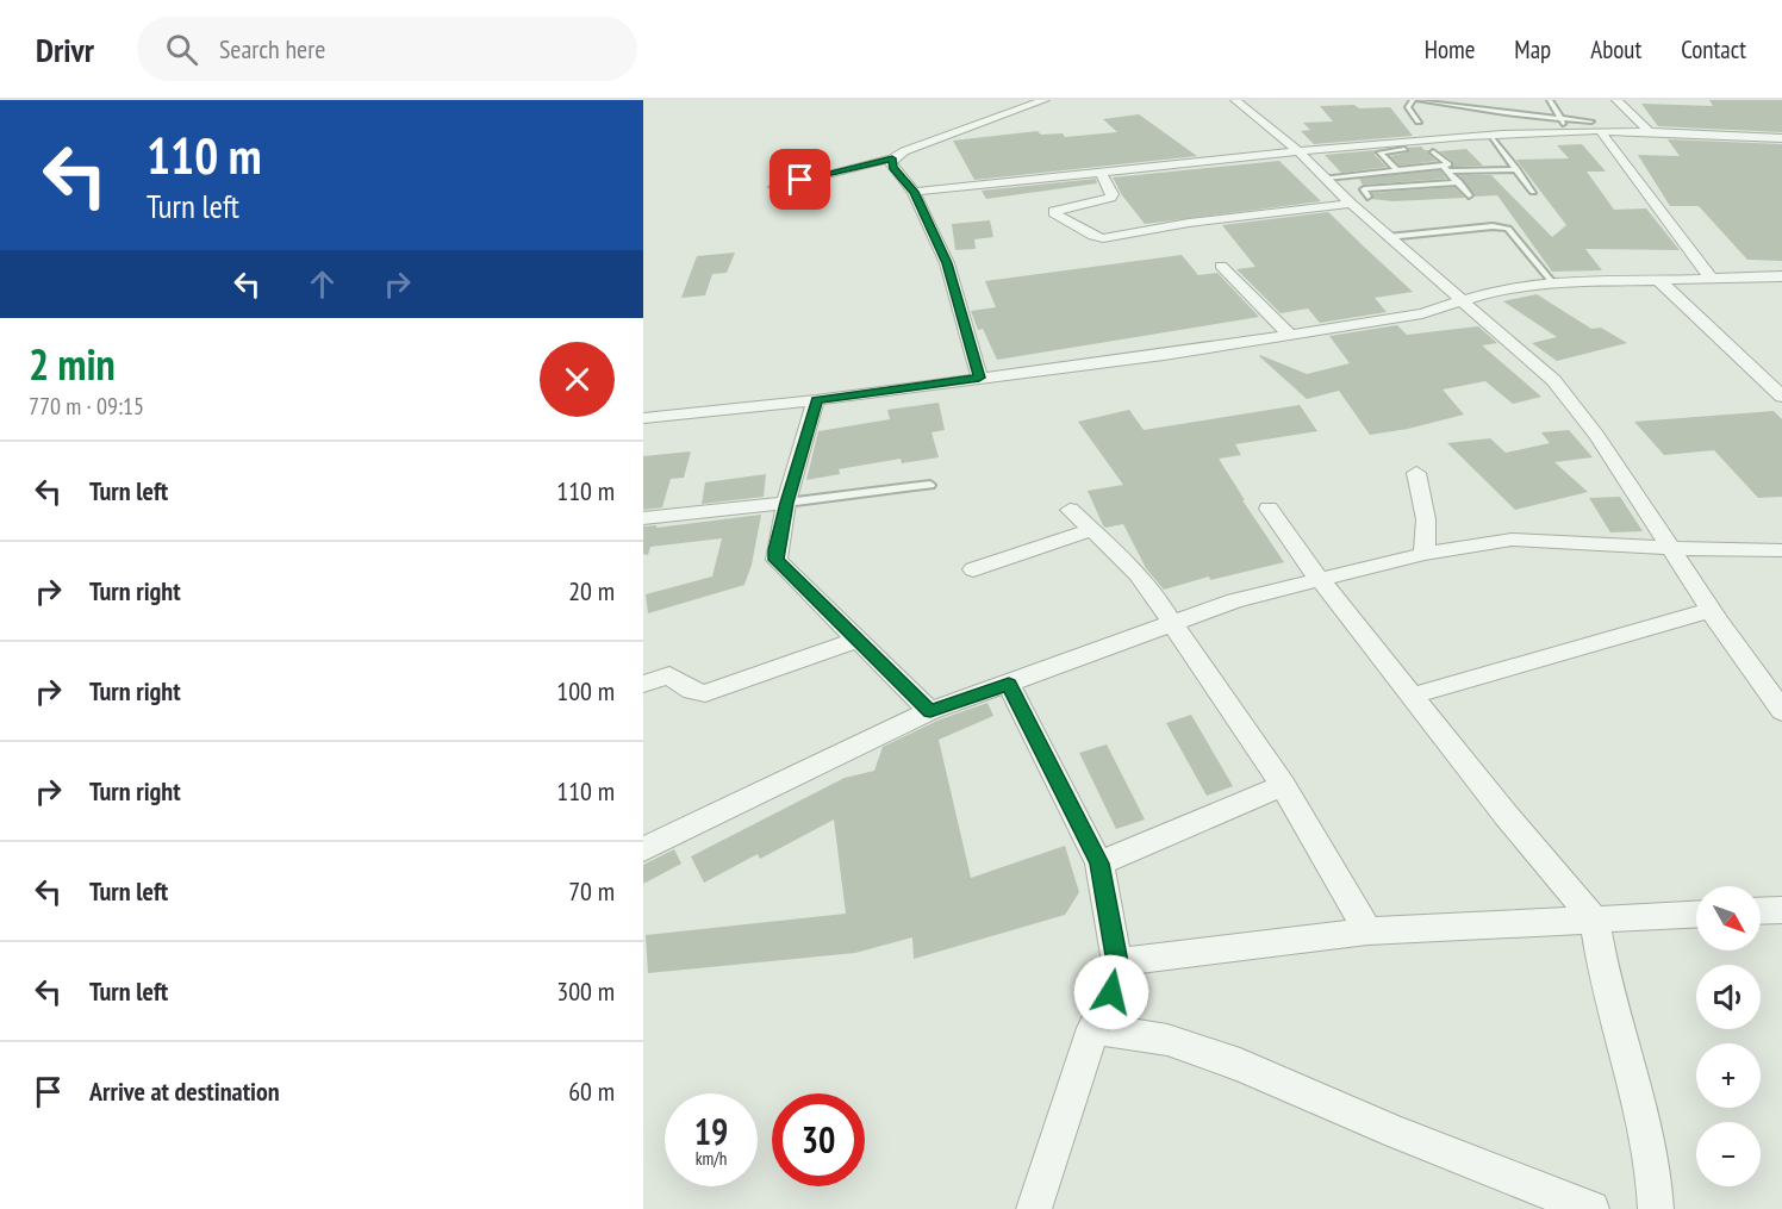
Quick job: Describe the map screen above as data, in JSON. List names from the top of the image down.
{
  "north": "bottom right",
  "page": {
    "header": "Drivr",
    "search": "Search here",
    "nav": [
      "Home",
      "Map",
      "About",
      "Contact"
    ],
    "turn": ["110 m", "Turn left"],
    "heading": ["2 min", "770 m · 09:15"],
    "list": [
      {
        "name": "Turn left",
        "value": "110 m"
      },
      {
        "name": "Turn right",
        "value": "20 m"
      },
      {
        "name": "Turn right",
        "value": "100 m"
      },
      {
        "name": "Turn right",
        "value": "110 m"
      },
      {
        "name": "Turn left",
        "value": "70 m"
      },
      {
        "name": "Turn left",
        "value": "300 m"
      },
      {
        "name": "Arrive at destination",
        "value": "60 m"
      }
    ],
    "map_buttons": ["+", "−"],
    "speed": "19 km/h",
    "limit": "30"
  }
}
